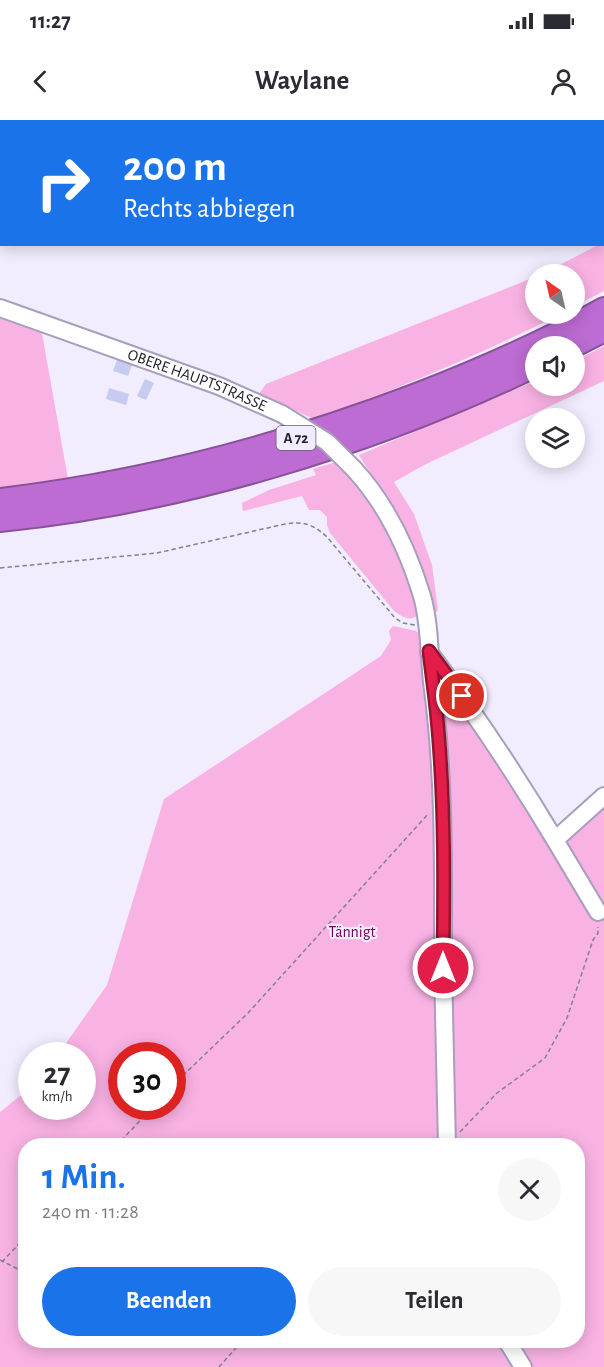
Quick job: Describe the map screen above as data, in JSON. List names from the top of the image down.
{
  "streets": {
    "highway": ["A 72"],
    "street": ["OBERE HAUPTSTRASSE"]
  },
  "parks": ["Tännigt"],
  "north": "top left",
  "page": {
    "status": "11:27",
    "header": "Waylane",
    "turn": ["200 m", "Rechts abbiegen"],
    "speed": "27 km/h",
    "limit": "30",
    "heading": ["1 Min.", "240 m · 11:28"],
    "buttons": ["Beenden", "Teilen"]
  }
}
